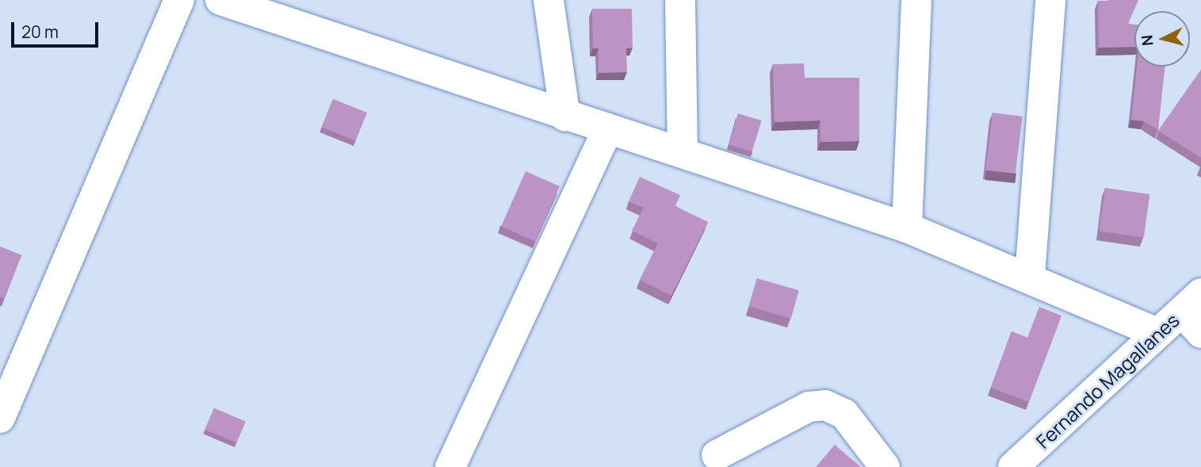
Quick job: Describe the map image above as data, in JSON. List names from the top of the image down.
{
  "streets": {
    "street": ["Fernando Magallanes"]
  },
  "scale_bar": "20 m",
  "north": "left"
}
